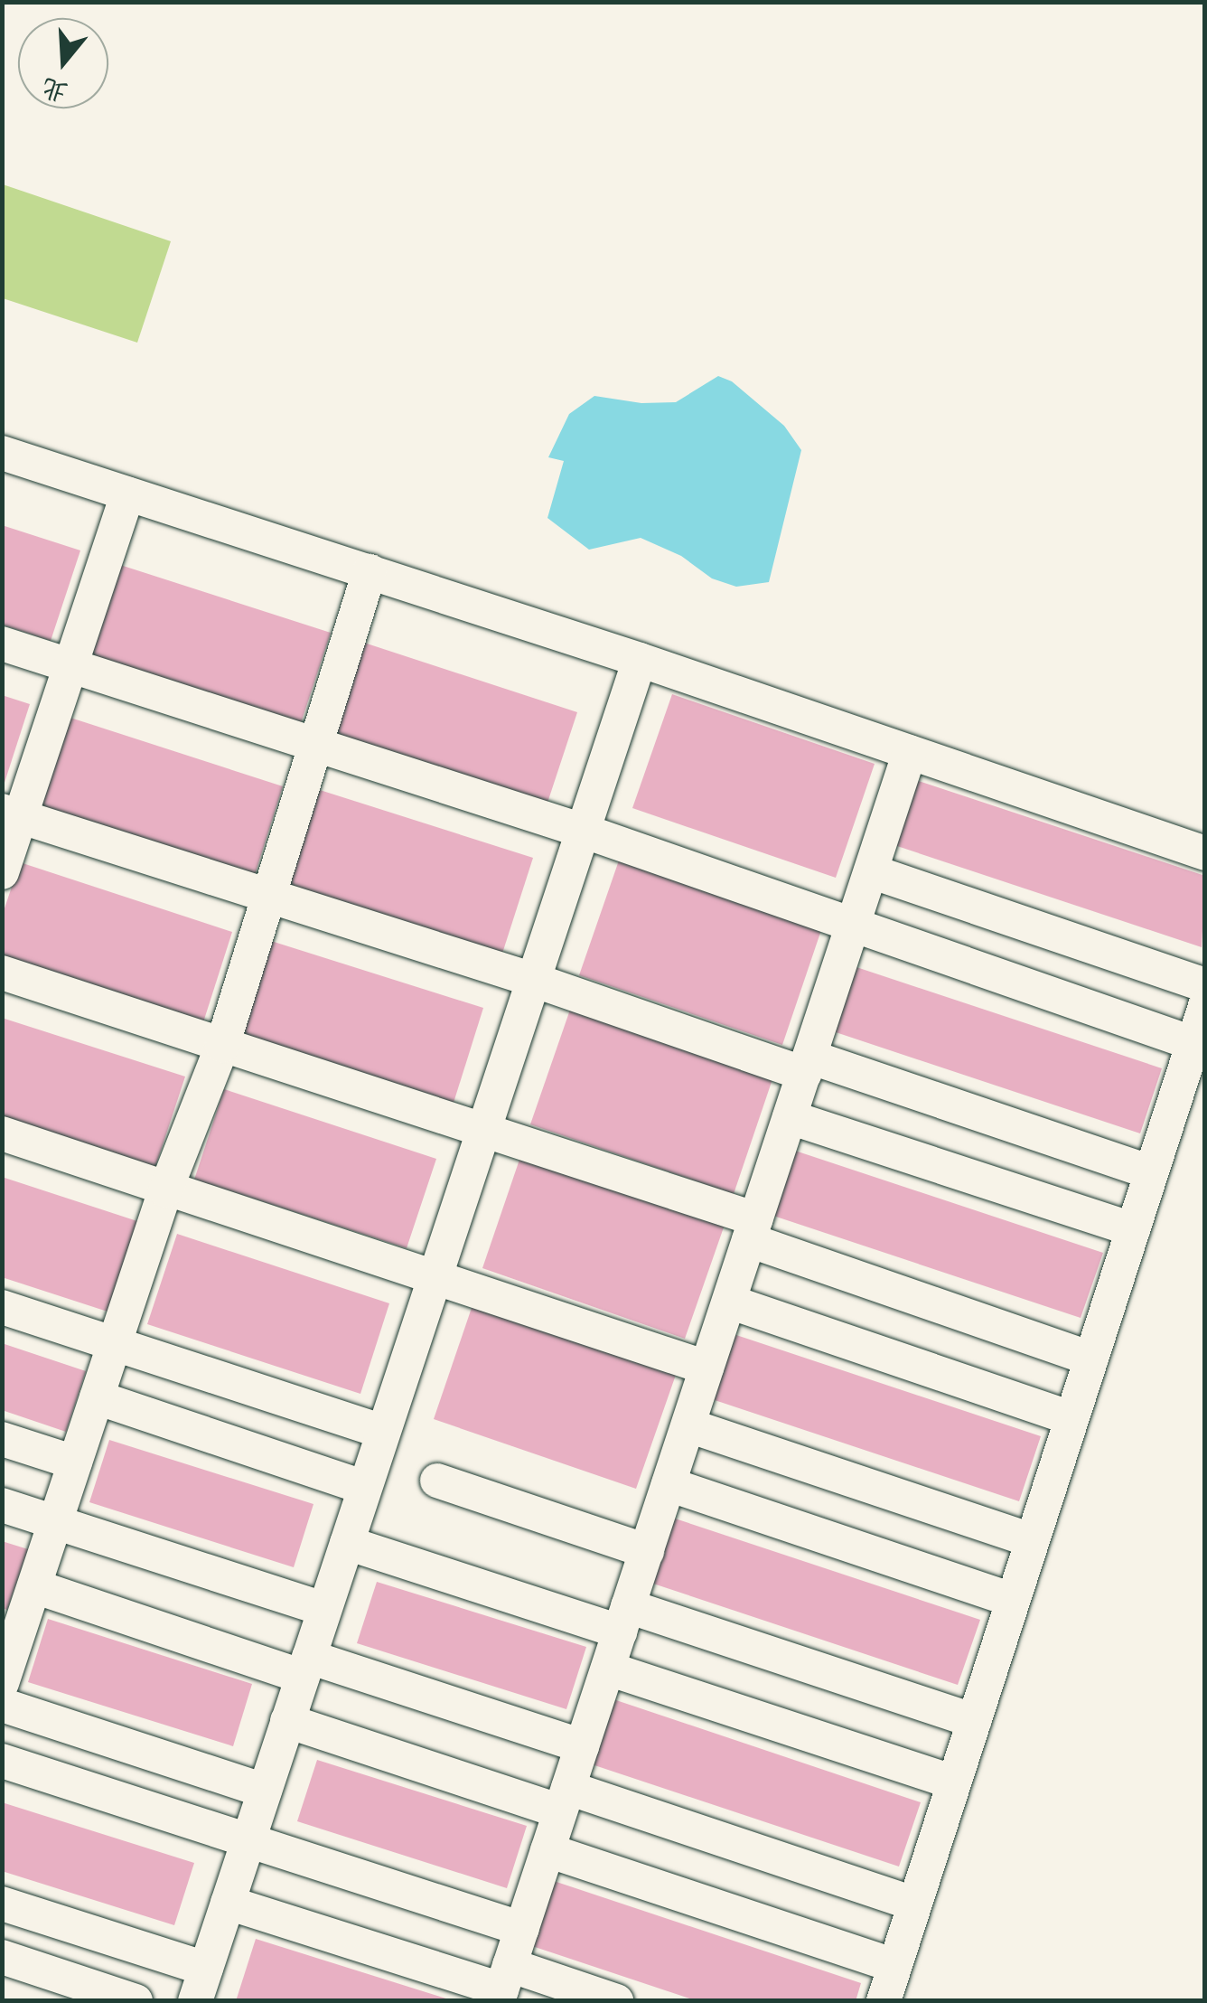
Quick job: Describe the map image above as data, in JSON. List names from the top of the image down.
{
  "north": "bottom"
}
